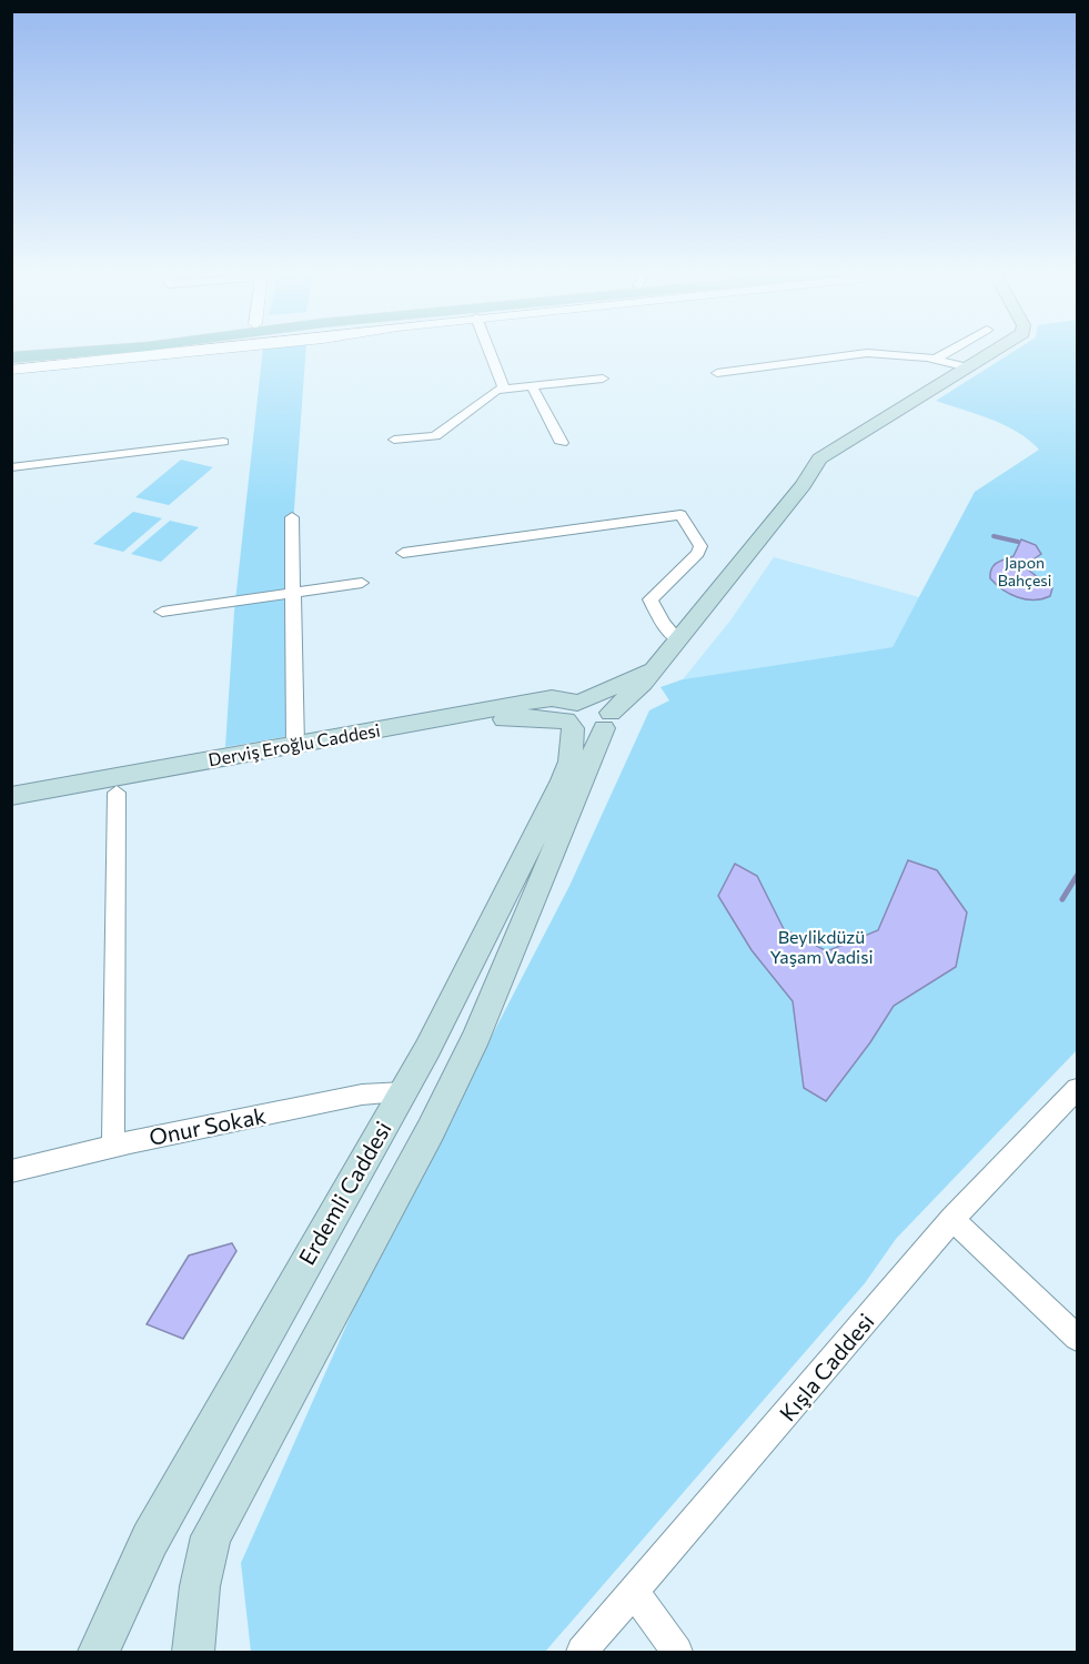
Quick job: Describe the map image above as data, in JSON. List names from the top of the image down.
{
  "streets": {
    "main road": ["Derviş Eroğlu Caddesi", "Erdemli Caddesi"],
    "street": ["Onur Sokak", "Kışla Caddesi"]
  },
  "crossings": [
    ["Derviş Eroğlu Caddesi", "Erdemli Caddesi"],
    ["Onur Sokak", "Erdemli Caddesi"]
  ],
  "parks": ["Japon Bahçesi", "Beylikdüzü Yaşam Vadisi"]
}
